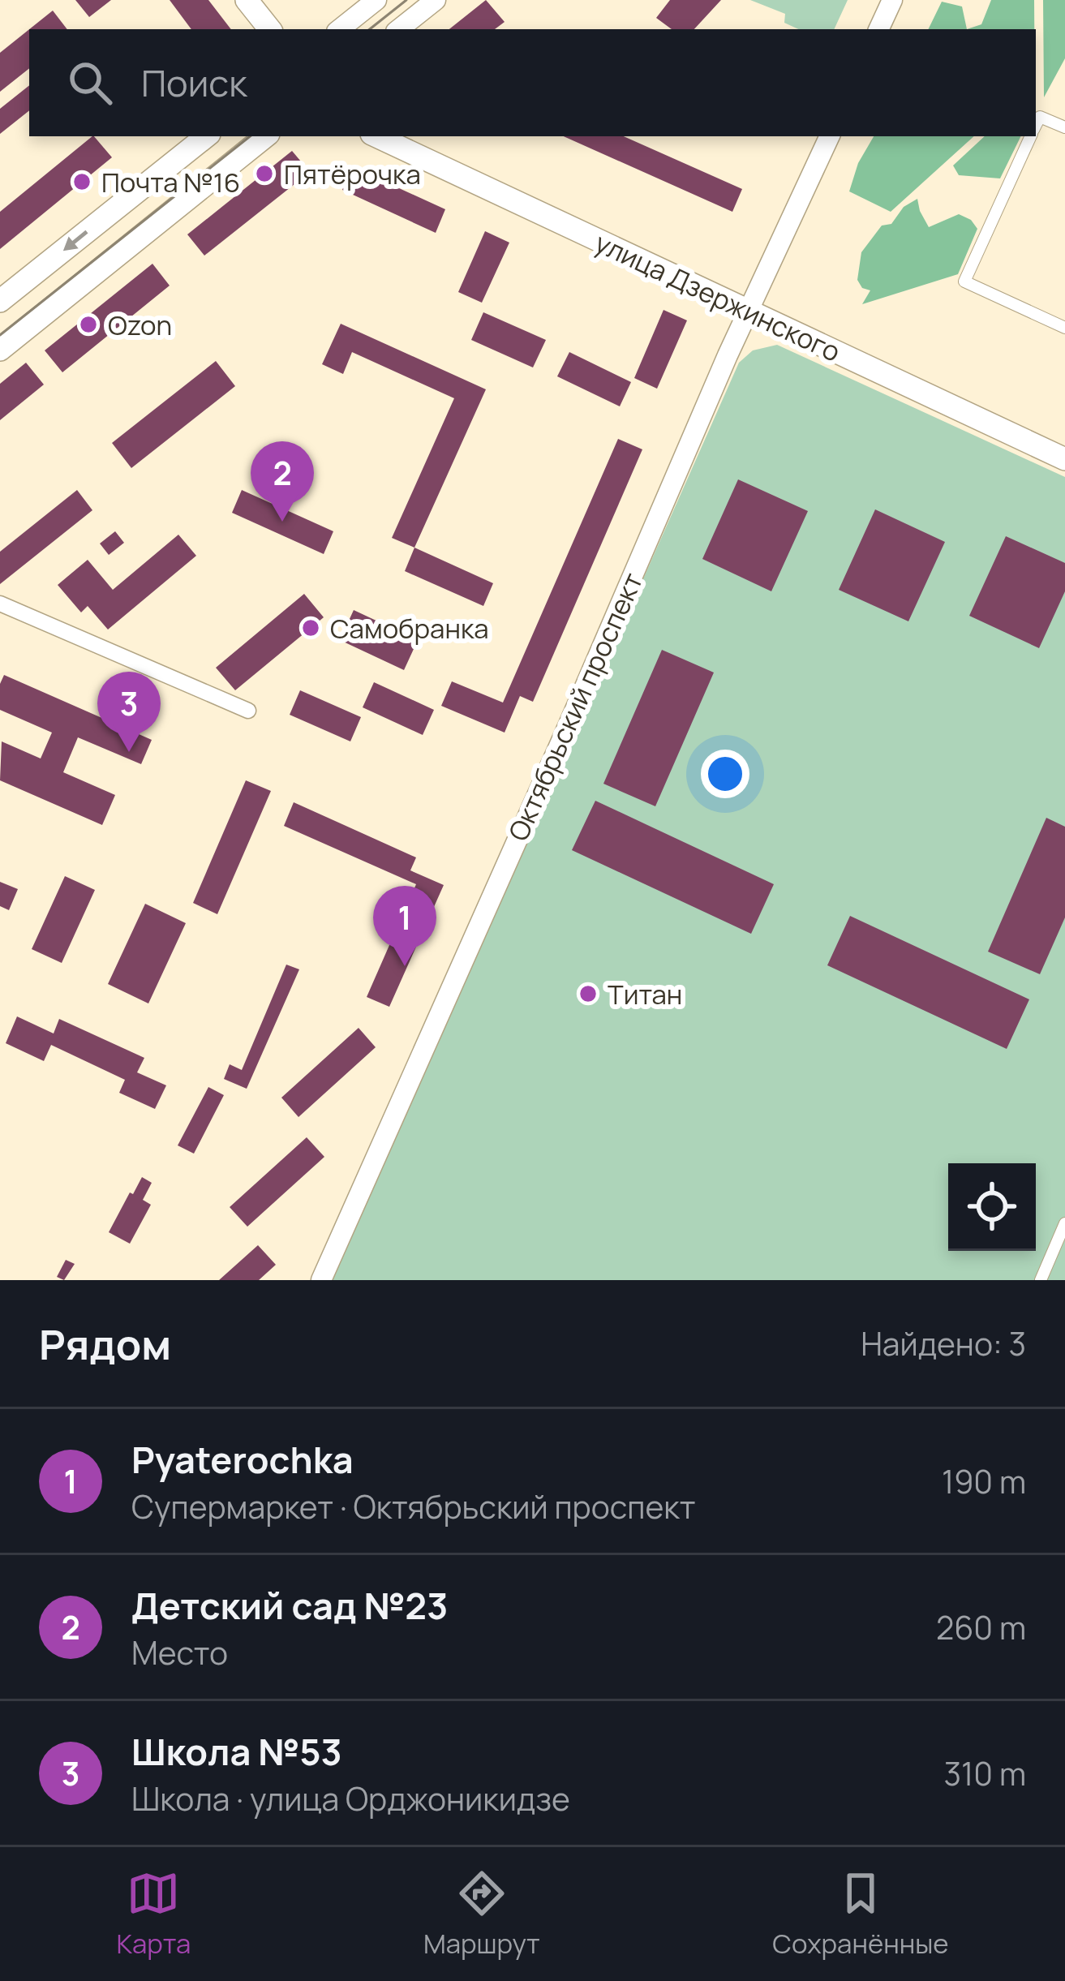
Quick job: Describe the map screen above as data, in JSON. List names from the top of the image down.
{
  "streets": {
    "main road": ["улица Дзержинского"],
    "street": ["Октябрьский проспект"]
  },
  "crossings": [
    ["улица Дзержинского", "Октябрьский проспект"]
  ],
  "places": [
    "Пятёрочка",
    "Почта №16",
    "Ozon",
    "Самобранка",
    "Титан"
  ],
  "page": {
    "search": "Поиск",
    "pins": ["2", "3", "1"],
    "heading": ["Рядом", "Найдено: 3"],
    "list": [
      {
        "mark": "1",
        "name": "Pyaterochka",
        "note": "Супермаркет · Октябрьский проспект",
        "value": "190 m"
      },
      {
        "mark": "2",
        "name": "Детский сад №23",
        "note": "Место",
        "value": "260 m"
      },
      {
        "mark": "3",
        "name": "Школа №53",
        "note": "Школа · улица Орджоникидзе",
        "value": "310 m"
      }
    ],
    "nav": ["Карта", "Маршрут", "Сохранённые"]
  }
}
